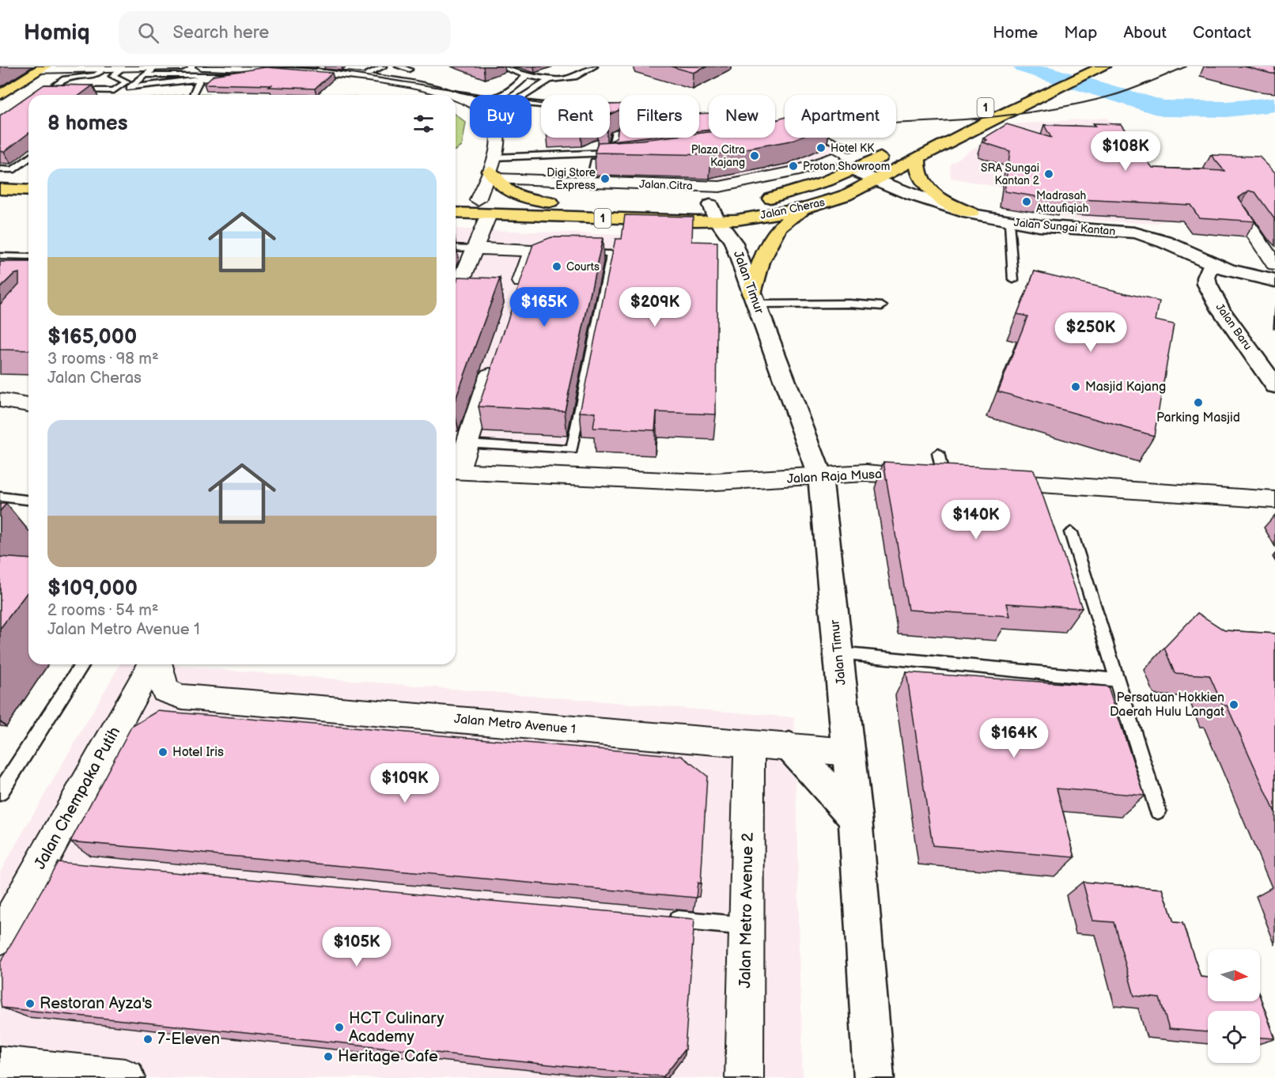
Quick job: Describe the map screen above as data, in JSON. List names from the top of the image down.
{
  "streets": {
    "main road": [
      "1",
      "Jalan Cheras",
      "Jalan Sungai Kantan",
      "Jalan Timur",
      "Jalan Baru"
    ],
    "street": [
      "Jalan Citra",
      "Jalan Raja Musa",
      "Jalan Metro Avenue 1",
      "Jalan Chempaka Putih",
      "Jalan Metro Avenue 2"
    ]
  },
  "crossings": [
    ["Jalan Cheras", "Jalan Sungai Kantan"],
    ["Jalan Cheras", "Jalan Timur"],
    ["Jalan Sungai Kantan", "Jalan Baru"],
    ["Jalan Timur", "Jalan Raja Musa"],
    ["Jalan Timur", "Jalan Metro Avenue 1"],
    ["Jalan Metro Avenue 1", "Jalan Chempaka Putih"],
    ["Jalan Metro Avenue 1", "Jalan Metro Avenue 2"]
  ],
  "places": [
    "Hotel KK",
    "Plaza Citra Kajang",
    "Proton Showroom",
    "SRA Sungai Kantan 2",
    "Digi Store Express",
    "Madrasah Attaufiqiah",
    "Courts",
    "Masjid Kajang",
    "Parking Masjid",
    "Persatuan Hokkien Daerah Hulu Langat",
    "Hotel Iris",
    "Restoran Ayza's",
    "HCT Culinary Academy",
    "7-Eleven",
    "Heritage Cafe"
  ],
  "north": "right",
  "page": {
    "header": "Homiq",
    "search": "Search here",
    "nav": [
      "Home",
      "Map",
      "About",
      "Contact"
    ],
    "chip": [
      "Buy",
      "Rent",
      "Filters",
      "New",
      "Apartment"
    ],
    "heading": "8 homes",
    "price": [
      "$108K",
      "$165K",
      "$209K",
      "$250K",
      "$140K",
      "$164K",
      "$109K",
      "$105K"
    ],
    "list": [
      {
        "name": "$165,000",
        "note": "3 rooms · 98 m² · Jalan Cheras"
      },
      {
        "name": "$109,000",
        "note": "2 rooms · 54 m² · Jalan Metro Avenue 1"
      }
    ]
  }
}
